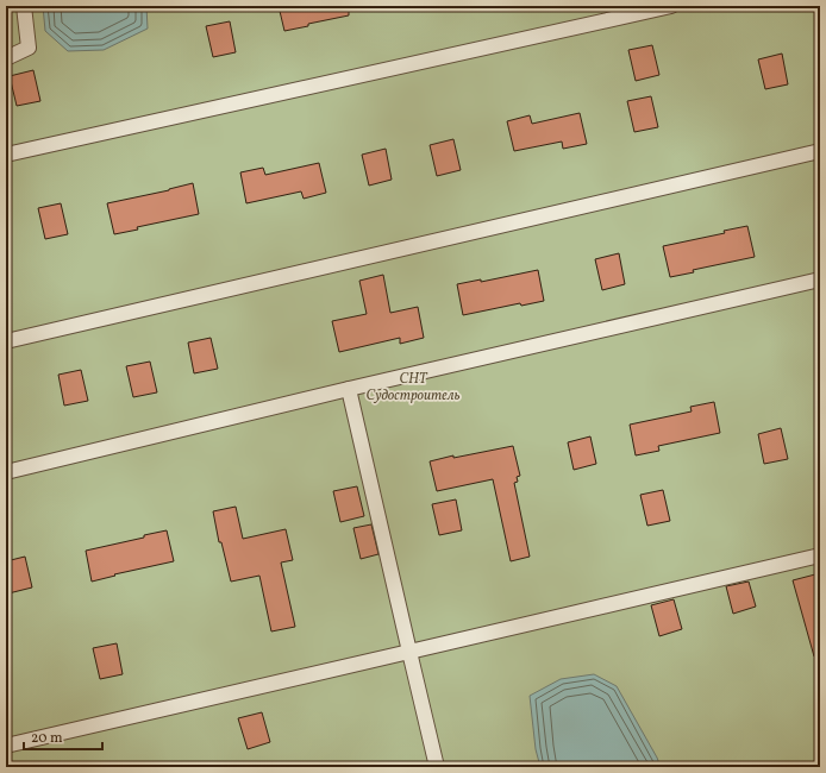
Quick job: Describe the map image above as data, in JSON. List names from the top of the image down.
{
  "parks": ["СНТ Судостроитель"],
  "scale_bar": "20 m"
}
